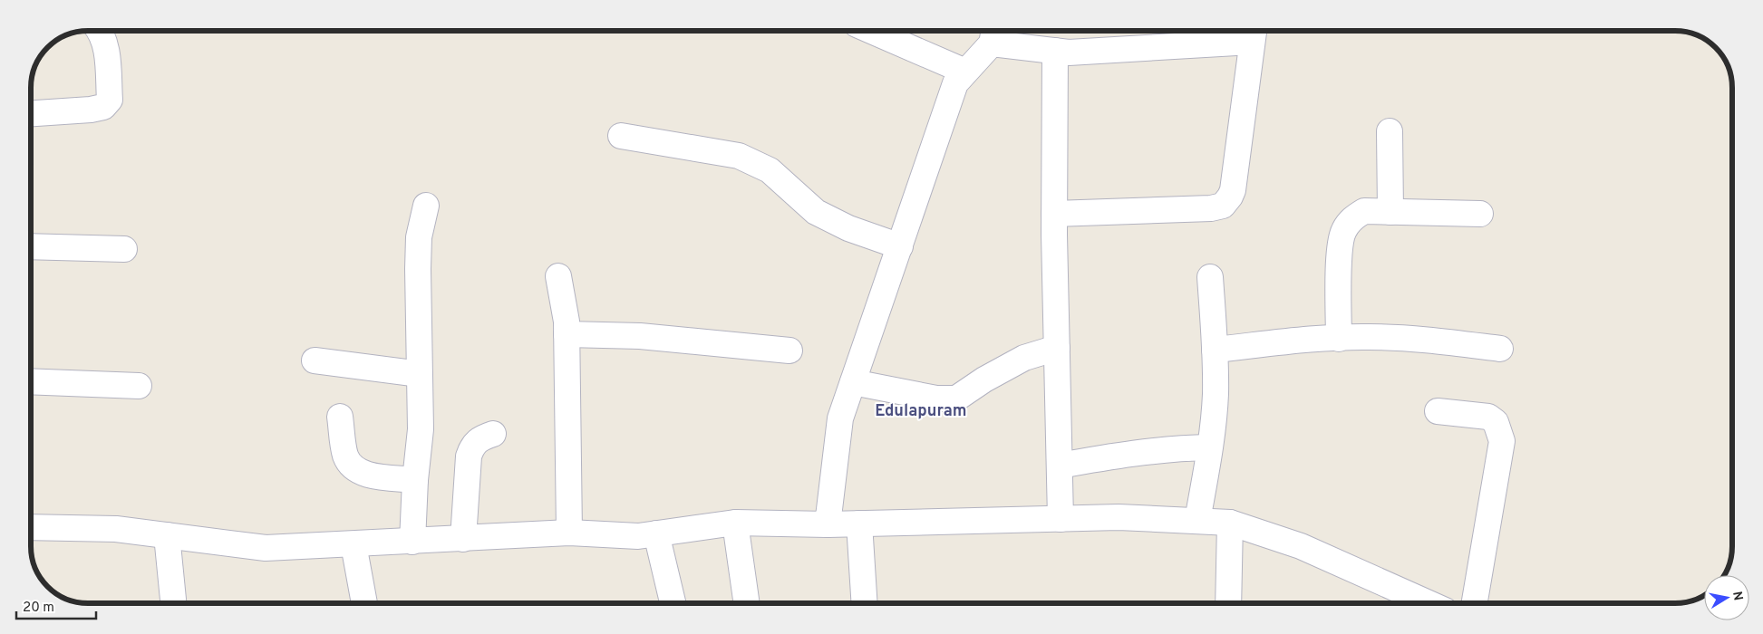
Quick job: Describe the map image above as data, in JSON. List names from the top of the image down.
{
  "districts": ["Edulapuram"],
  "scale_bar": "20 m",
  "north": "right"
}
